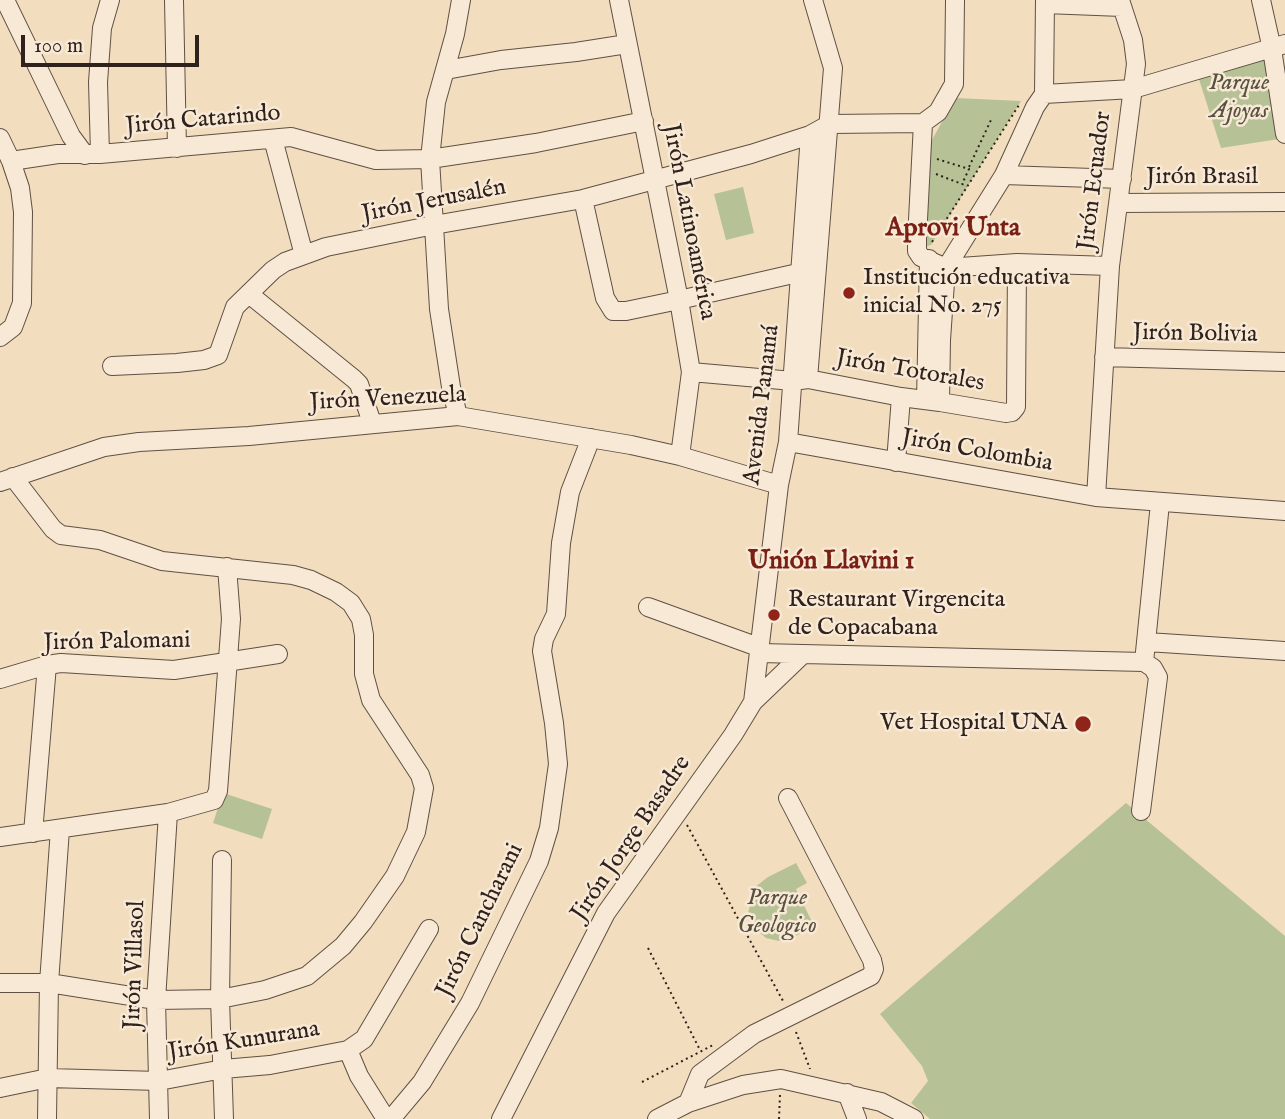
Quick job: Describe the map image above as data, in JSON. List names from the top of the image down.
{
  "streets": {
    "street": [
      "Jirón Catarindo",
      "Jirón Brasil",
      "Jirón Ecuador",
      "Jirón Jerusalén",
      "Jirón Latinoamérica",
      "Jirón Bolivia",
      "Jirón Totorales",
      "Jirón Venezuela",
      "Avenida Panamá",
      "Jirón Colombia",
      "Jirón Palomani",
      "Jirón Jorge Basadre",
      "Jirón Cancharani",
      "Jirón Villasol",
      "Jirón Kunurana"
    ]
  },
  "crossings": [
    ["Jirón Catarindo", "Jirón Latinoamérica"],
    ["Jirón Brasil", "Jirón Ecuador"],
    ["Jirón Ecuador", "Jirón Bolivia"],
    ["Jirón Ecuador", "Jirón Colombia"],
    ["Jirón Jerusalén", "Jirón Latinoamérica"],
    ["Jirón Jerusalén", "Avenida Panamá"],
    ["Jirón Latinoamérica", "Jirón Totorales"],
    ["Jirón Latinoamérica", "Jirón Venezuela"],
    ["Jirón Totorales", "Avenida Panamá"],
    ["Jirón Venezuela", "Avenida Panamá"],
    ["Jirón Venezuela", "Jirón Cancharani"],
    ["Avenida Panamá", "Jirón Colombia"],
    ["Avenida Panamá", "Jirón Jorge Basadre"],
    ["Jirón Villasol", "Jirón Kunurana"]
  ],
  "districts": ["Aprovi Unta", "Unión Llavini 1"],
  "parks": ["Parque Ajoyas", "Parque Geologico"],
  "places": ["Institución educativa inicial No. 275", "Restaurant Virgencita de Copacabana", "Vet Hospital UNA"],
  "scale_bar": "100 m"
}
